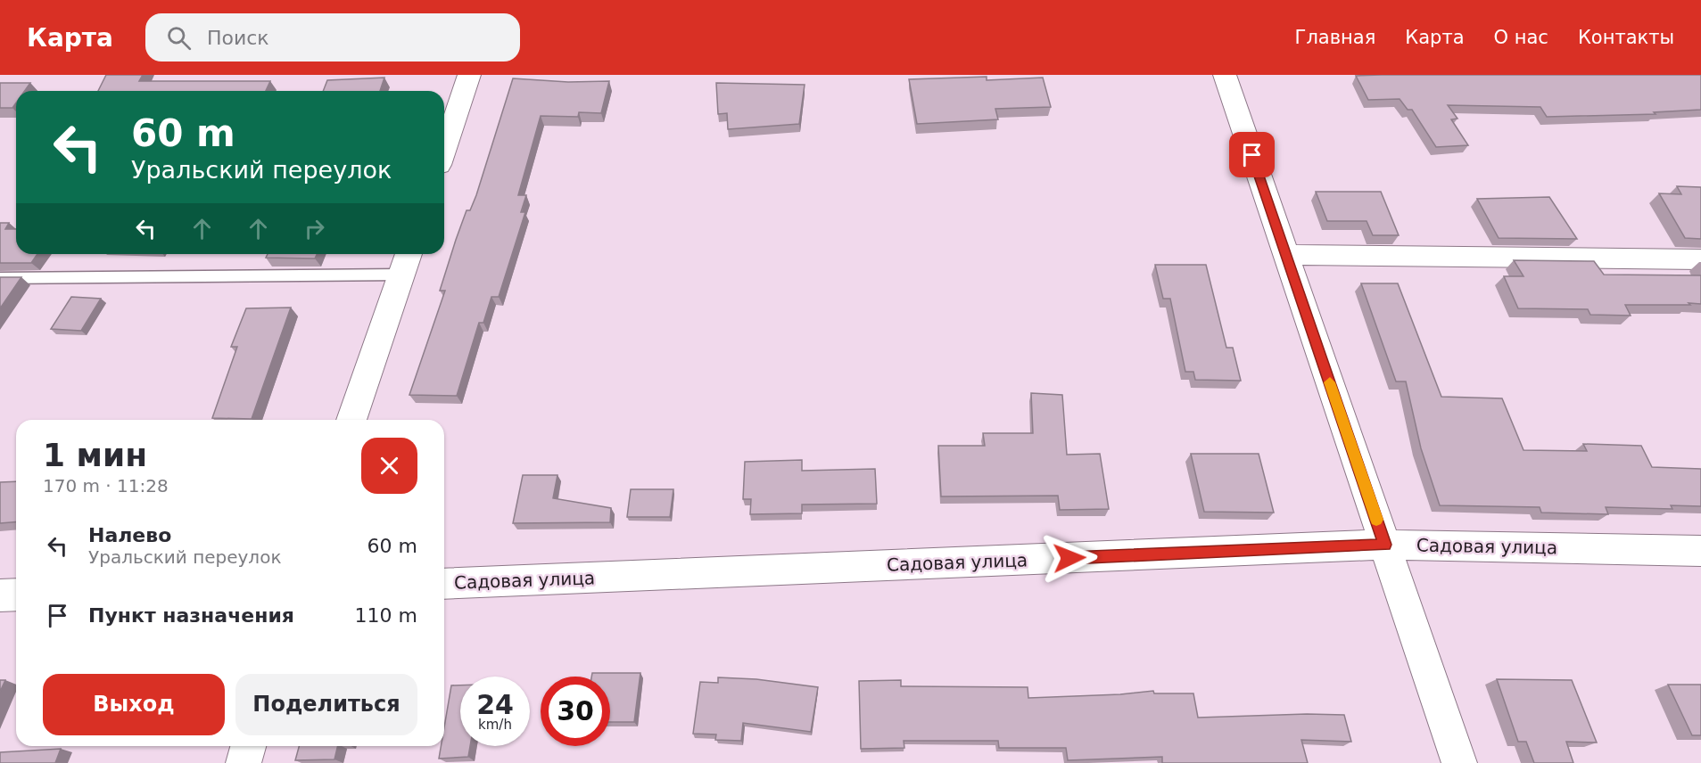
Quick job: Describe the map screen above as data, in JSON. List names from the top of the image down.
{
  "streets": {
    "street": ["Садовая улица"]
  },
  "page": {
    "header": "Карта",
    "search": "Поиск",
    "nav": [
      "Главная",
      "Карта",
      "О нас",
      "Контакты"
    ],
    "turn": ["60 m", "Уральский переулок"],
    "heading": ["1 мин", "170 m · 11:28"],
    "list": [
      {
        "name": "Налево",
        "note": "Уральский переулок",
        "value": "60 m"
      },
      {
        "name": "Пункт назначения",
        "value": "110 m"
      }
    ],
    "buttons": ["Выход", "Поделиться"],
    "speed": "24 km/h",
    "limit": "30"
  }
}
